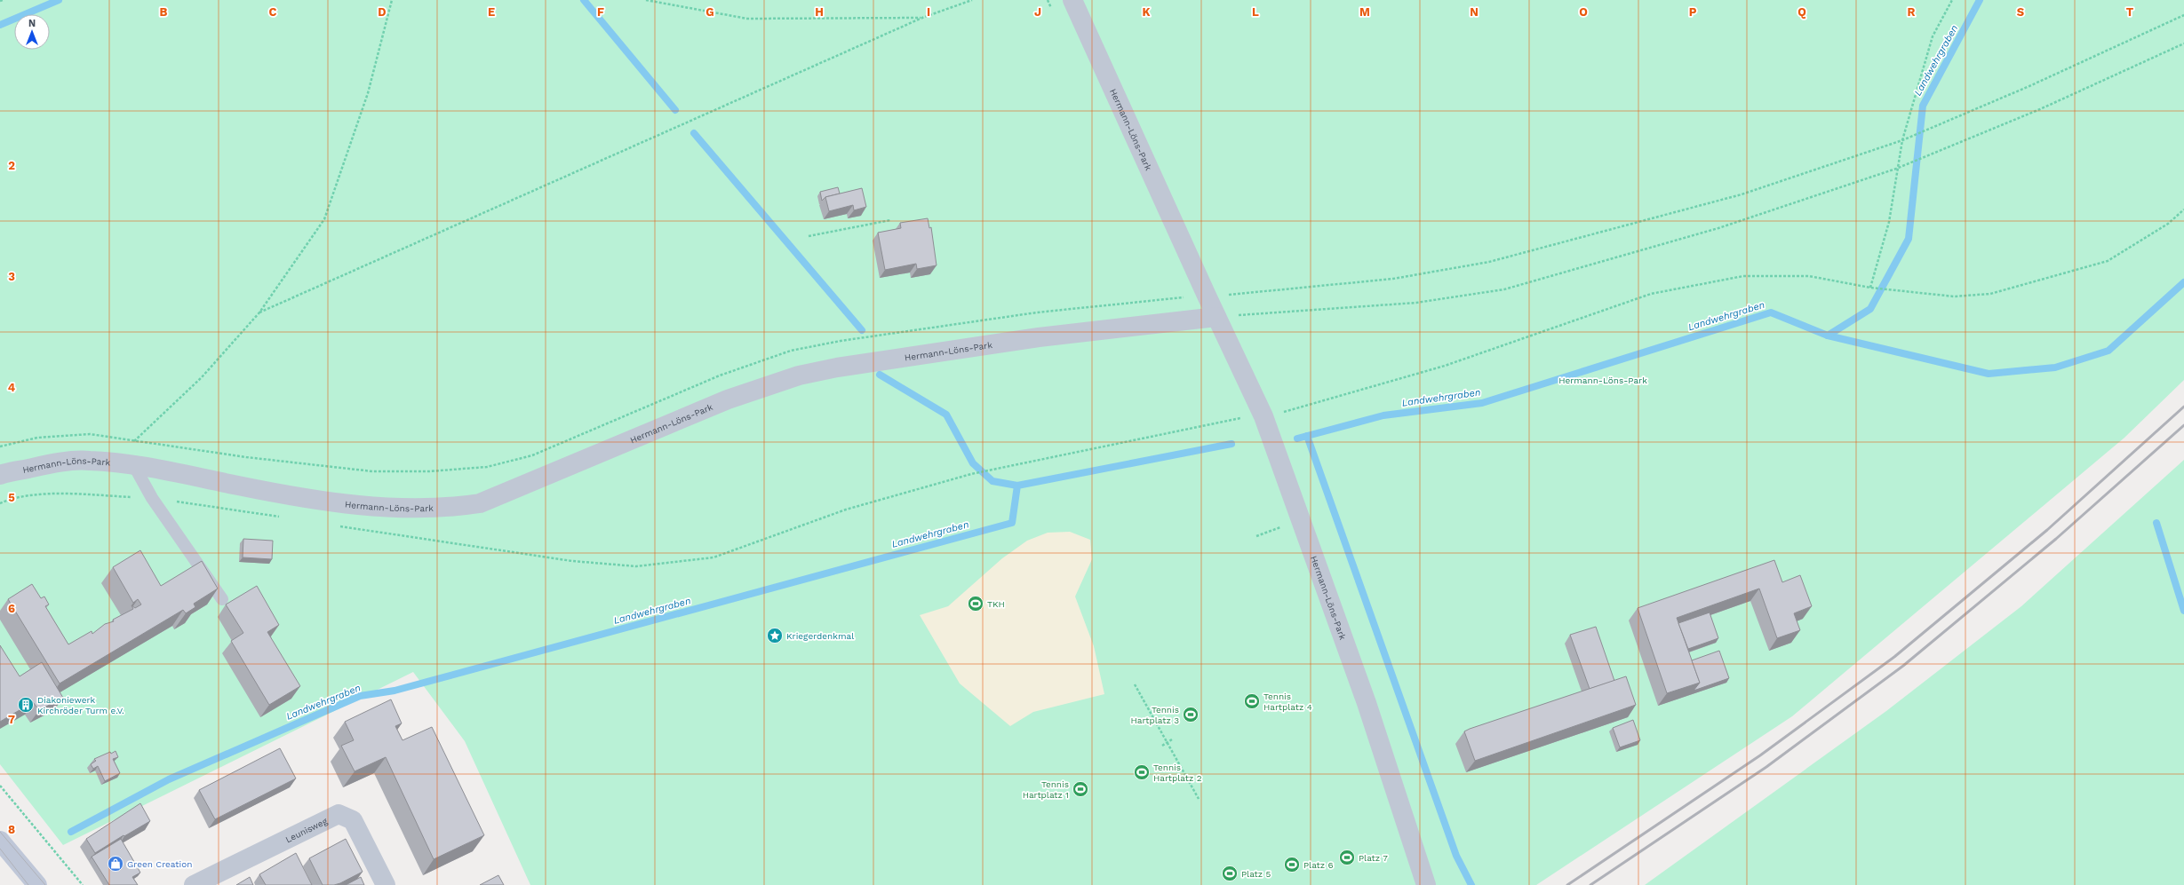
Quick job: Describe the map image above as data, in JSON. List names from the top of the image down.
{
  "streets": {
    "street": ["Hermann-Löns-Park", "Leunisweg"]
  },
  "water": ["Landwehrgraben"],
  "parks": ["Hermann-Löns-Park"],
  "places": {
    "sports": [
      "TKH",
      "Tennis Hartplatz 4",
      "Tennis Hartplatz 3",
      "Tennis Hartplatz 2",
      "Tennis Hartplatz 1",
      "Platz 7",
      "Platz 6",
      "Platz 5"
    ],
    "place": ["Kriegerdenkmal"],
    "building": ["Diakoniewerk Kirchröder Turm e.V."],
    "shop": ["Green Creation"]
  },
  "north": "top",
  "grid": {
    "columns": [
      "B",
      "C",
      "D",
      "E",
      "F",
      "G",
      "H",
      "I",
      "J",
      "K",
      "L",
      "M",
      "N",
      "O",
      "P",
      "Q",
      "R",
      "S",
      "T"
    ],
    "rows": [
      "2",
      "3",
      "4",
      "5",
      "6",
      "7",
      "8"
    ]
  }
}
